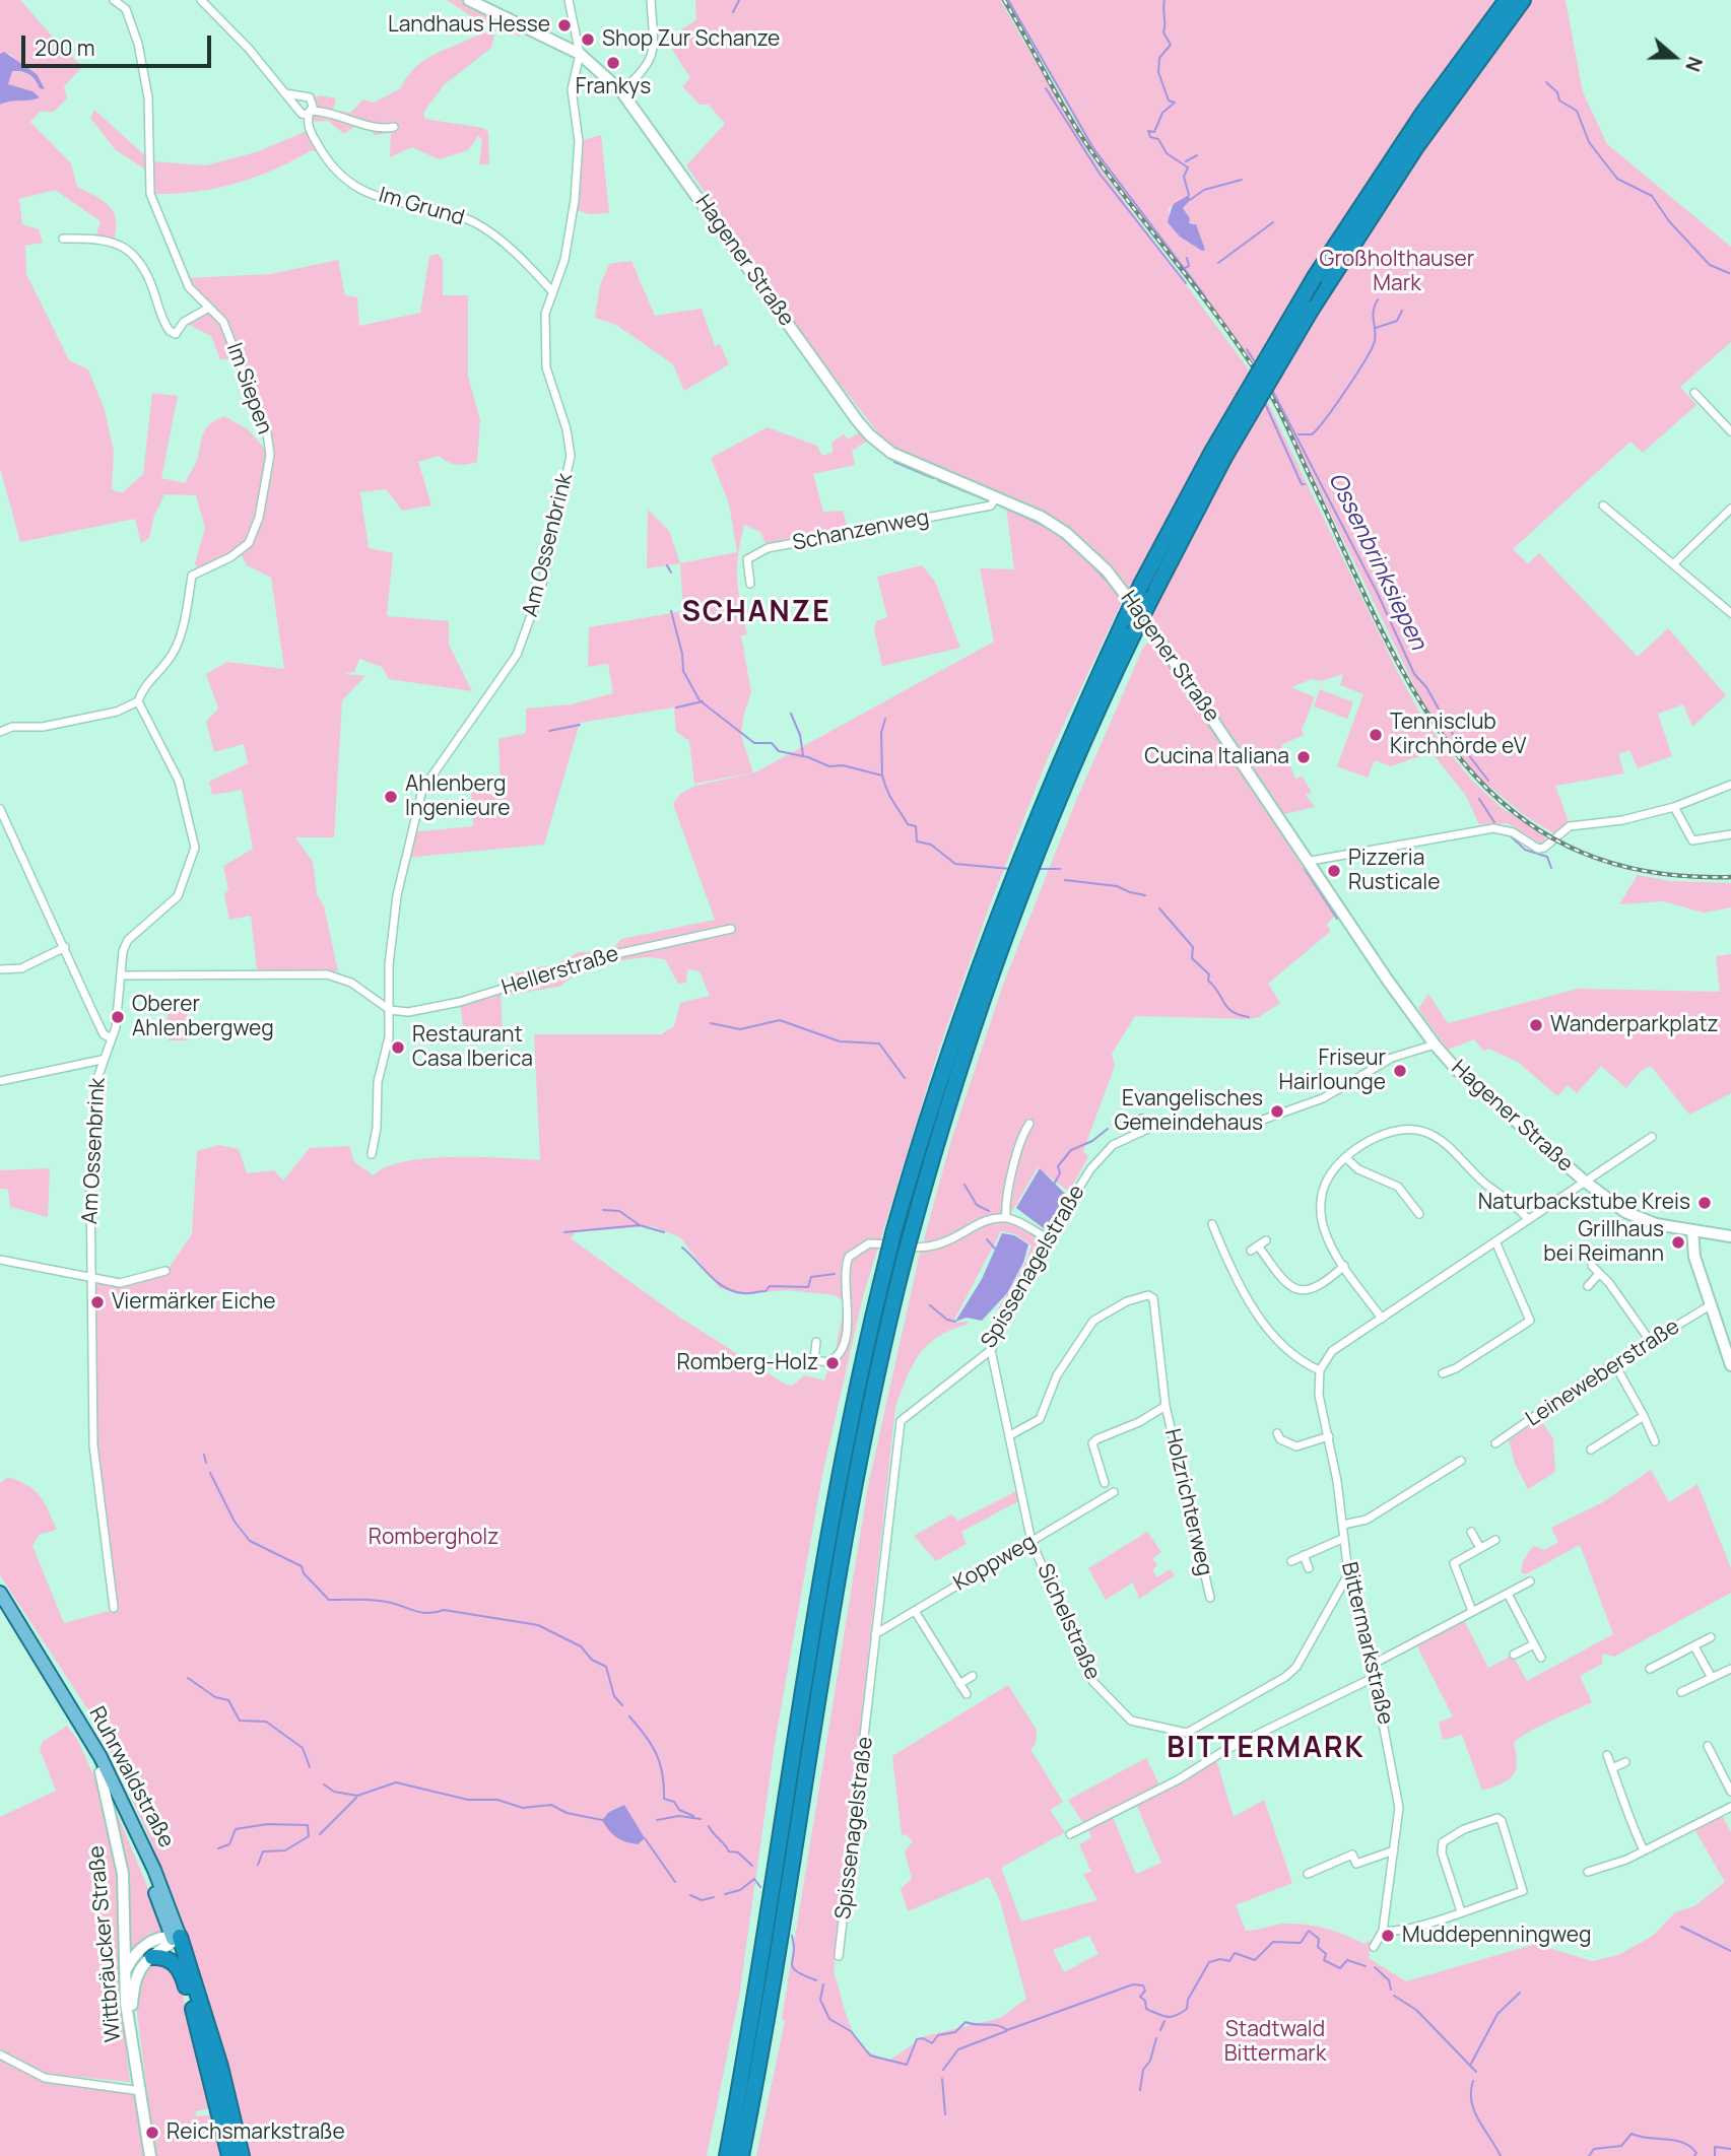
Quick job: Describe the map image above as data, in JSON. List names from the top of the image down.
{
  "streets": {
    "highway": ["Ruhrwaldstraße"],
    "main road": ["Hagener Straße", "Wittbräucker Straße"],
    "street": [
      "Im Grund",
      "Im Siepen",
      "Schanzenweg",
      "Am Ossenbrink",
      "Hellerstraße",
      "Spissenagelstraße",
      "Leineweberstraße",
      "Holzrichterweg",
      "Koppweg",
      "Sichelstraße",
      "Bittermarkstraße"
    ]
  },
  "crossings": [
    ["Im Grund", "Am Ossenbrink"],
    ["Hagener Straße", "Schanzenweg"],
    ["Hagener Straße", "Am Ossenbrink"],
    ["Hagener Straße", "Spissenagelstraße"],
    ["Am Ossenbrink", "Hellerstraße"],
    ["Spissenagelstraße", "Koppweg"],
    ["Spissenagelstraße", "Sichelstraße"],
    ["Holzrichterweg", "Sichelstraße"],
    ["Koppweg", "Sichelstraße"],
    ["Sichelstraße", "Bittermarkstraße"],
    ["Ruhrwaldstraße", "Wittbräucker Straße"]
  ],
  "districts": ["SCHANZE", "BITTERMARK"],
  "water": ["Ossenbrinksiepen"],
  "parks": ["Großholthauser Mark", "Rombergholz", "Stadtwald Bittermark"],
  "places": [
    "Landhaus Hesse",
    "Shop Zur Schanze",
    "Frankys",
    "Tennisclub Kirchhörde eV",
    "Cucina Italiana",
    "Ahlenberg Ingenieure",
    "Pizzeria Rusticale",
    "Oberer Ahlenbergweg",
    "Wanderparkplatz",
    "Restaurant Casa Iberica",
    "Friseur Hairlounge",
    "Evangelisches Gemeindehaus",
    "Naturbackstube Kreis",
    "Grillhaus bei Reimann",
    "Viermärker Eiche",
    "Romberg-Holz",
    "Muddepenningweg",
    "Reichsmarkstraße"
  ],
  "scale_bar": "200 m",
  "north": "right"
}
